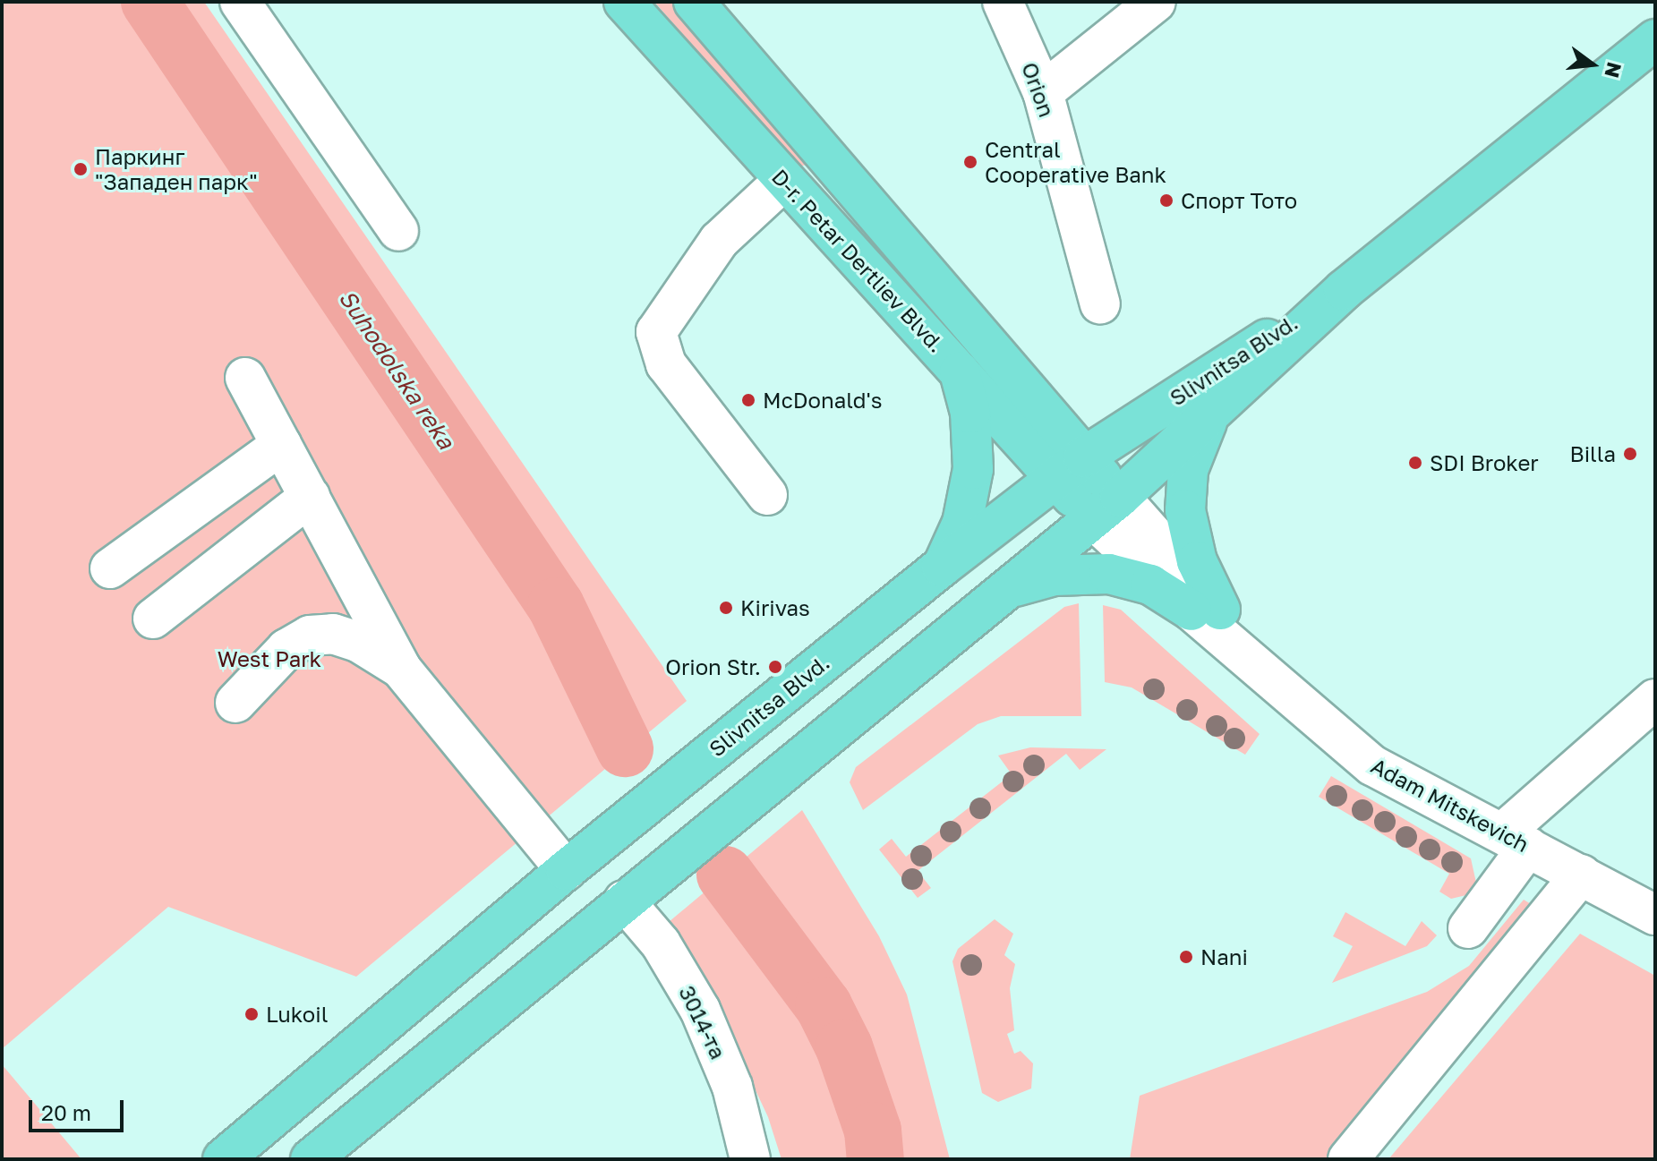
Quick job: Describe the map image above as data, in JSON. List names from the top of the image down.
{
  "streets": {
    "main road": ["D-r. Petar Dertliev Blvd.", "Slivnitsa Blvd."],
    "street": ["Orion", "Adam Mitskevich", "3014-та"]
  },
  "crossings": [
    ["D-r. Petar Dertliev Blvd.", "Slivnitsa Blvd."],
    ["D-r. Petar Dertliev Blvd.", "Adam Mitskevich"],
    ["Slivnitsa Blvd.", "Adam Mitskevich"],
    ["Slivnitsa Blvd.", "3014-та"]
  ],
  "water": ["Suhodolska reka"],
  "parks": ["West Park"],
  "places": [
    "Central Cooperative Bank",
    "Паркинг \"Западен парк\"",
    "Спорт Тото",
    "McDonald's",
    "Billa",
    "SDI Broker",
    "Kirivas",
    "Orion Str.",
    "Nani",
    "Lukoil"
  ],
  "scale_bar": "20 m",
  "north": "right"
}
